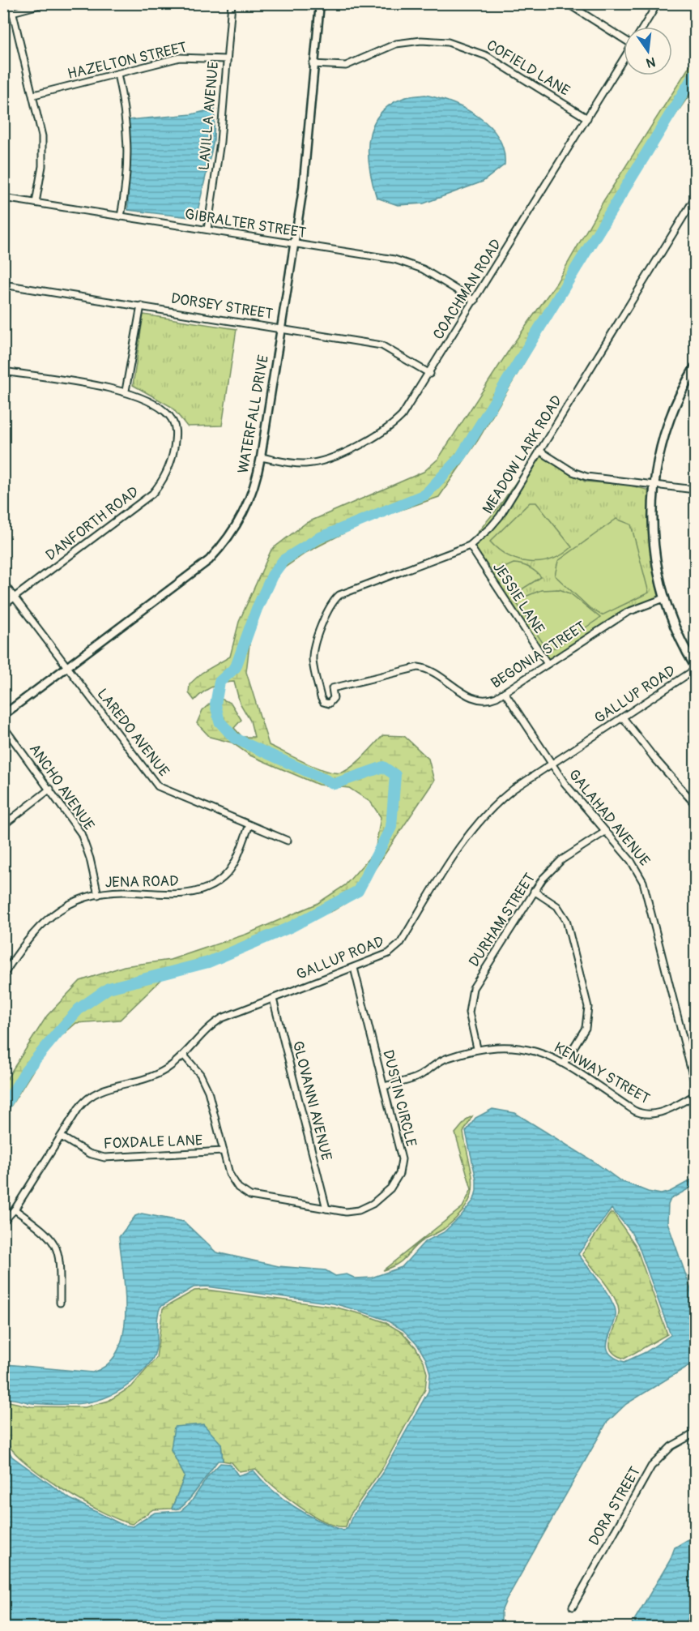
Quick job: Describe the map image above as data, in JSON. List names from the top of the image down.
{
  "streets": {
    "street": [
      "HAZELTON STREET",
      "COFIELD LANE",
      "LAVILLA AVENUE",
      "GIBRALTER STREET",
      "COACHMAN ROAD",
      "DORSEY STREET",
      "WATERFALL DRIVE",
      "MEADOW LARK ROAD",
      "DANFORTH ROAD",
      "JESSIE LANE",
      "BEGONIA STREET",
      "GALLUP ROAD",
      "LAREDO AVENUE",
      "ANCHO AVENUE",
      "GALAHAD AVENUE",
      "JENA ROAD",
      "DURHAM STREET",
      "KENWAY STREET",
      "DUSTIN CIRCLE",
      "GLOVANNI AVENUE",
      "FOXDALE LANE",
      "DORA STREET"
    ]
  },
  "crossings": [
    ["HAZELTON STREET", "LAVILLA AVENUE"],
    ["COFIELD LANE", "COACHMAN ROAD"],
    ["COFIELD LANE", "WATERFALL DRIVE"],
    ["LAVILLA AVENUE", "GIBRALTER STREET"],
    ["GIBRALTER STREET", "COACHMAN ROAD"],
    ["GIBRALTER STREET", "WATERFALL DRIVE"],
    ["COACHMAN ROAD", "DORSEY STREET"],
    ["COACHMAN ROAD", "WATERFALL DRIVE"],
    ["DORSEY STREET", "WATERFALL DRIVE"],
    ["WATERFALL DRIVE", "LAREDO AVENUE"],
    ["MEADOW LARK ROAD", "JESSIE LANE"],
    ["MEADOW LARK ROAD", "BEGONIA STREET"],
    ["DANFORTH ROAD", "LAREDO AVENUE"],
    ["JESSIE LANE", "BEGONIA STREET"],
    ["BEGONIA STREET", "GALAHAD AVENUE"],
    ["GALLUP ROAD", "GALAHAD AVENUE"],
    ["GALLUP ROAD", "DUSTIN CIRCLE"],
    ["GALLUP ROAD", "GLOVANNI AVENUE"],
    ["GALLUP ROAD", "FOXDALE LANE"],
    ["LAREDO AVENUE", "JENA ROAD"],
    ["ANCHO AVENUE", "JENA ROAD"],
    ["GALAHAD AVENUE", "DURHAM STREET"],
    ["DURHAM STREET", "KENWAY STREET"],
    ["KENWAY STREET", "DUSTIN CIRCLE"],
    ["DUSTIN CIRCLE", "GLOVANNI AVENUE"],
    ["DUSTIN CIRCLE", "FOXDALE LANE"]
  ],
  "north": "bottom"
}
